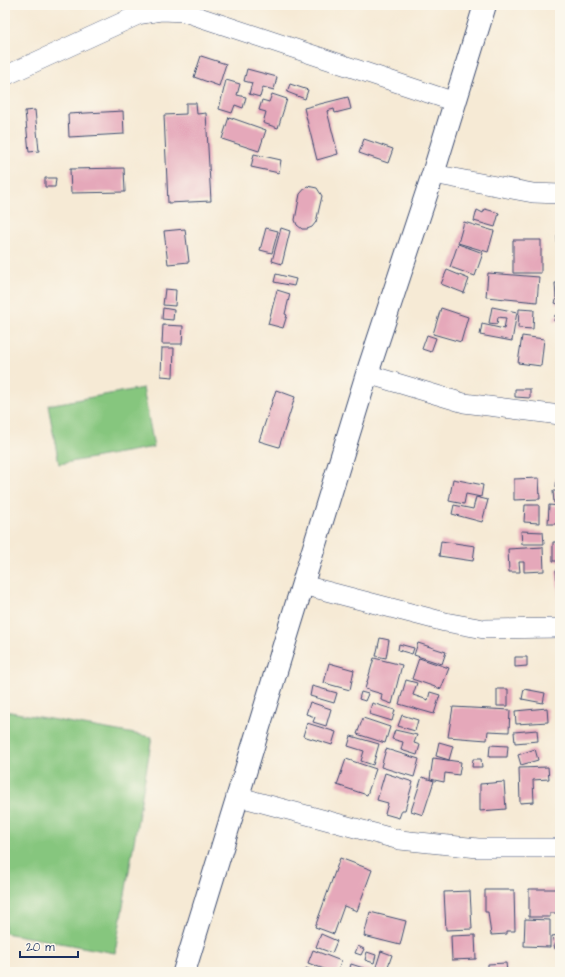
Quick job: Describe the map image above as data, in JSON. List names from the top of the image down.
{
  "scale_bar": "20 m"
}
